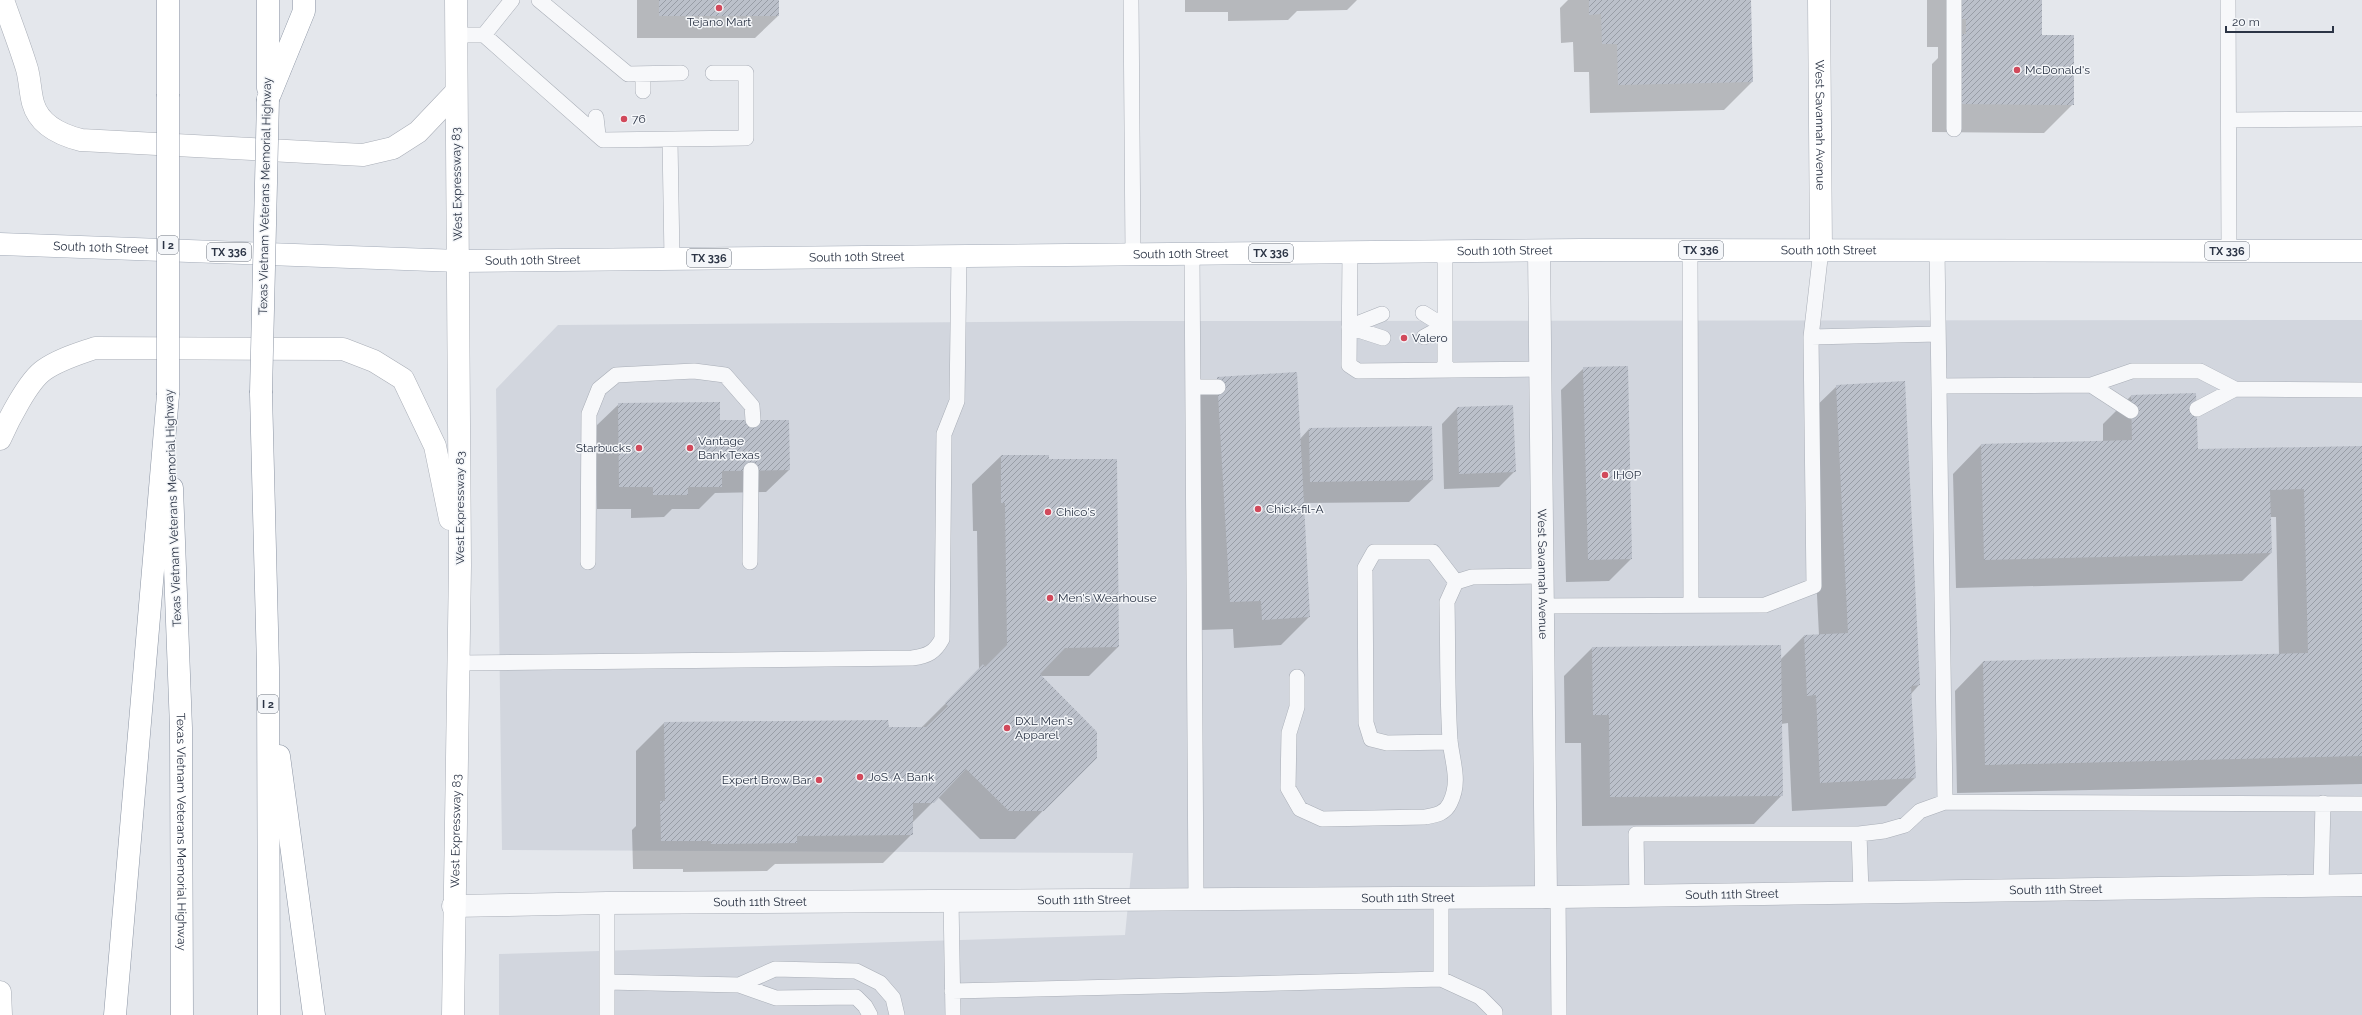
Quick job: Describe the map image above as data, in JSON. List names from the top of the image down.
{
  "streets": {
    "main road": [
      "West Savannah Avenue",
      "West Expressway 83",
      "Texas Vietnam Veterans Memorial Highway",
      "I 2",
      "South 10th Street",
      "TX 336"
    ],
    "street": ["South 11th Street"]
  },
  "crossings": [
    ["West Savannah Avenue", "South 10th Street"],
    ["West Savannah Avenue", "South 11th Street"],
    ["West Expressway 83", "South 10th Street"],
    ["West Expressway 83", "South 11th Street"]
  ],
  "places": [
    "Tejano Mart",
    "McDonald's",
    "76",
    "Valero",
    "Starbucks",
    "Vantage Bank Texas",
    "IHOP",
    "Chick-fil-A",
    "Chico's",
    "Men's Wearhouse",
    "DXL Men's Apparel",
    "JoS. A. Bank",
    "Expert Brow Bar"
  ],
  "scale_bar": "20 m"
}
